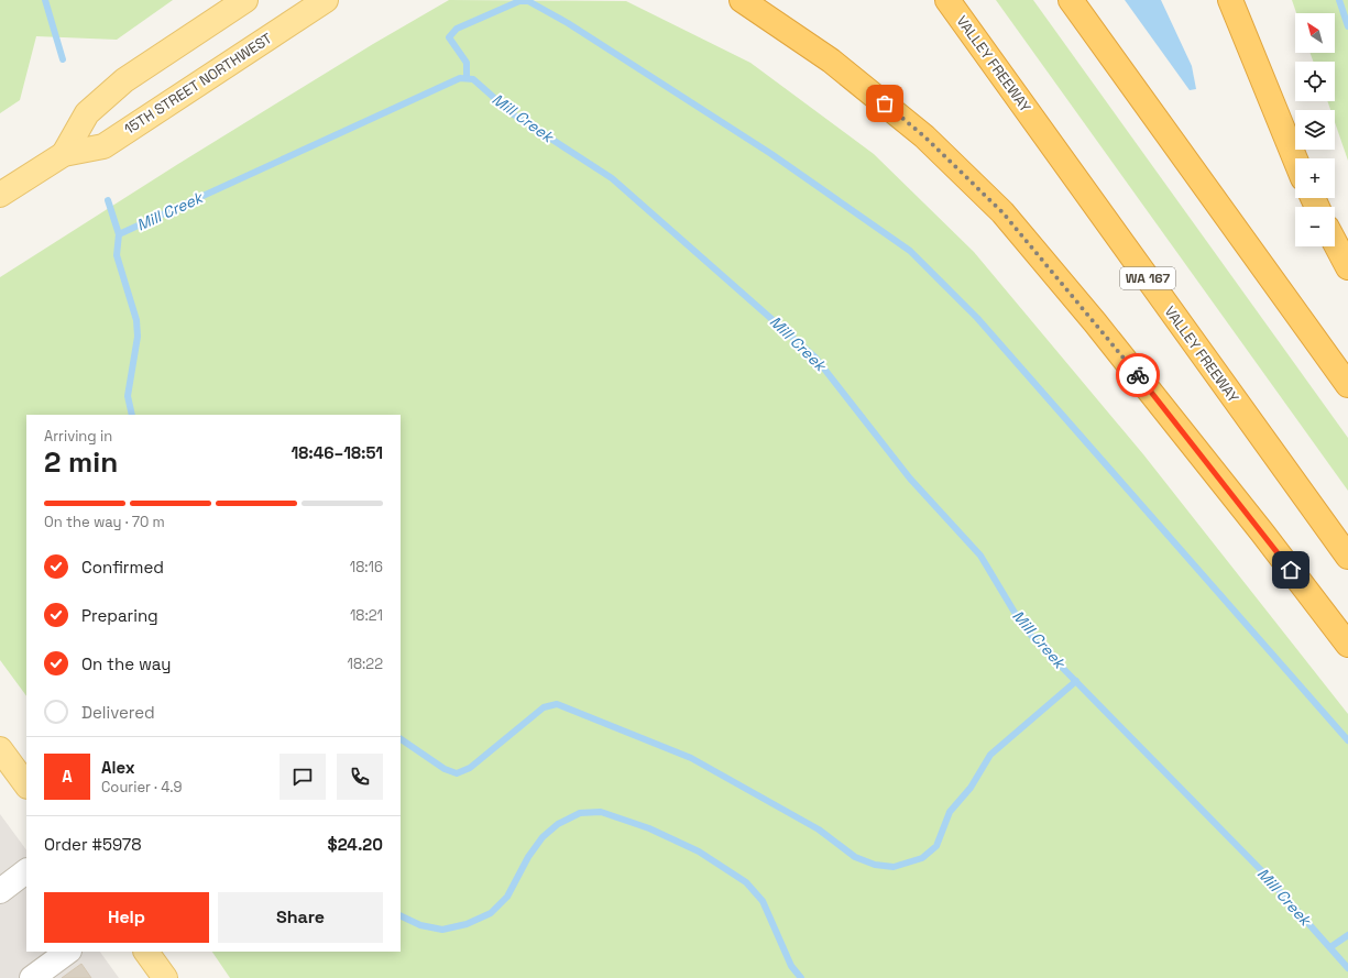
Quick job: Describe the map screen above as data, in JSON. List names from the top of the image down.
{
  "streets": {
    "highway": ["VALLEY FREEWAY", "WA 167"],
    "main road": ["15TH STREET NORTHWEST"]
  },
  "water": ["Mill Creek"],
  "north": "top left",
  "page": {
    "map_buttons": ["+", "−"],
    "heading": ["2 min", "Arriving in", "18:46–18:51"],
    "panel": [
      "Alex",
      "Courier · 4.9",
      "Order #5978",
      "$24.20"
    ],
    "bar": "On the way · 70 m",
    "list": [
      ["Confirmed", "18:16"],
      ["Preparing", "18:21"],
      ["On the way", "18:22"],
      "Delivered"
    ],
    "round": "A",
    "buttons": ["Help", "Share"]
  }
}
